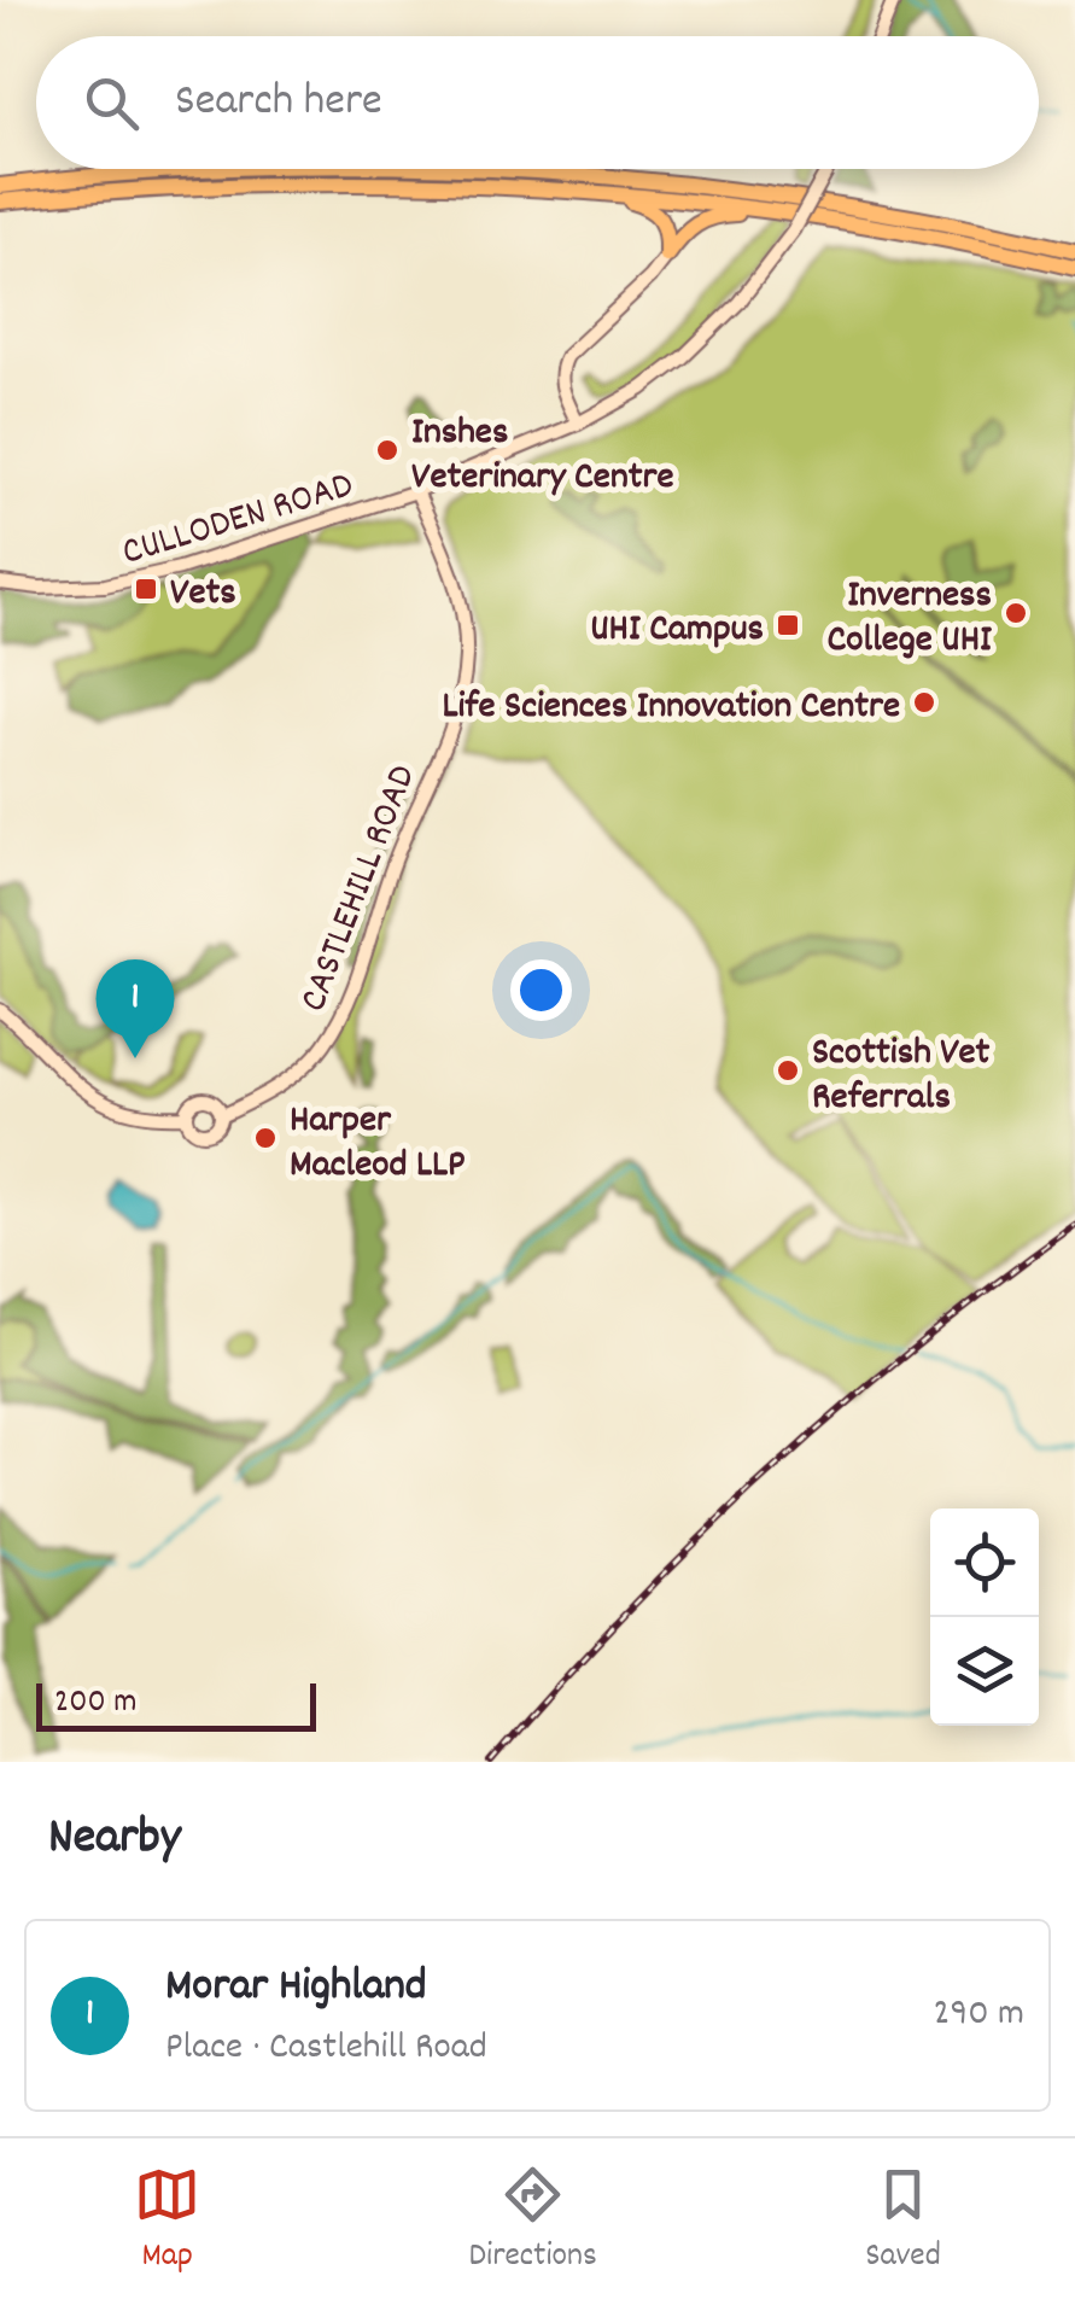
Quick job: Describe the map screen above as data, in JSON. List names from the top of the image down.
{
  "streets": {
    "main road": ["CULLODEN ROAD", "CASTLEHILL ROAD"]
  },
  "crossings": [
    ["CULLODEN ROAD", "CASTLEHILL ROAD"]
  ],
  "places": {
    "other": [
      "Inshes Veterinary Centre",
      "Inverness College UHI",
      "Life Sciences Innovation Centre",
      "Scottish Vet Referrals",
      "Harper Macleod LLP"
    ],
    "transit": ["Vets", "UHI Campus"]
  },
  "scale_bar": "200 m",
  "page": {
    "search": "Search here",
    "pins": "1",
    "scale": "200 m",
    "heading": "Nearby",
    "list": [
      {
        "mark": "1",
        "name": "Morar Highland",
        "note": "Place · Castlehill Road",
        "value": "290 m"
      }
    ],
    "nav": ["Map", "Directions", "Saved"]
  }
}
